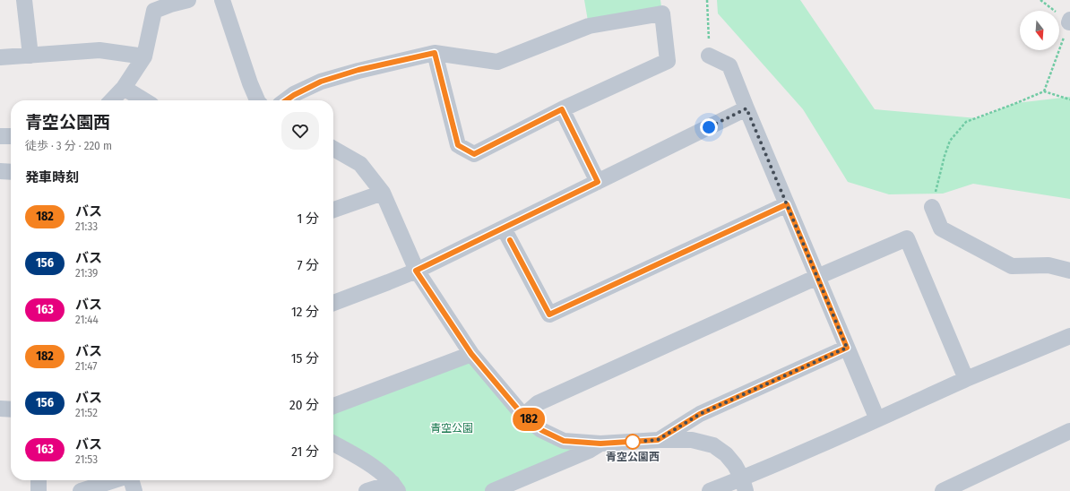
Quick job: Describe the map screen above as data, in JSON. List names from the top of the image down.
{
  "parks": ["青空公園"],
  "places": ["青空公園西"],
  "lines": ["bus line 182"],
  "north": "bottom",
  "page": {
    "on_map": "182",
    "heading": [
      ["青空公園西", "徒歩 · 3 分 · 220 m"],
      "発車時刻"
    ],
    "list": [
      {
        "mark": "182",
        "name": "バス",
        "note": "21:33",
        "value": "1 分"
      },
      {
        "mark": "156",
        "name": "バス",
        "note": "21:39",
        "value": "7 分"
      },
      {
        "mark": "163",
        "name": "バス",
        "note": "21:44",
        "value": "12 分"
      },
      {
        "mark": "182",
        "name": "バス",
        "note": "21:47",
        "value": "15 分"
      },
      {
        "mark": "156",
        "name": "バス",
        "note": "21:52",
        "value": "20 分"
      },
      {
        "mark": "163",
        "name": "バス",
        "note": "21:53",
        "value": "21 分"
      }
    ]
  }
}
